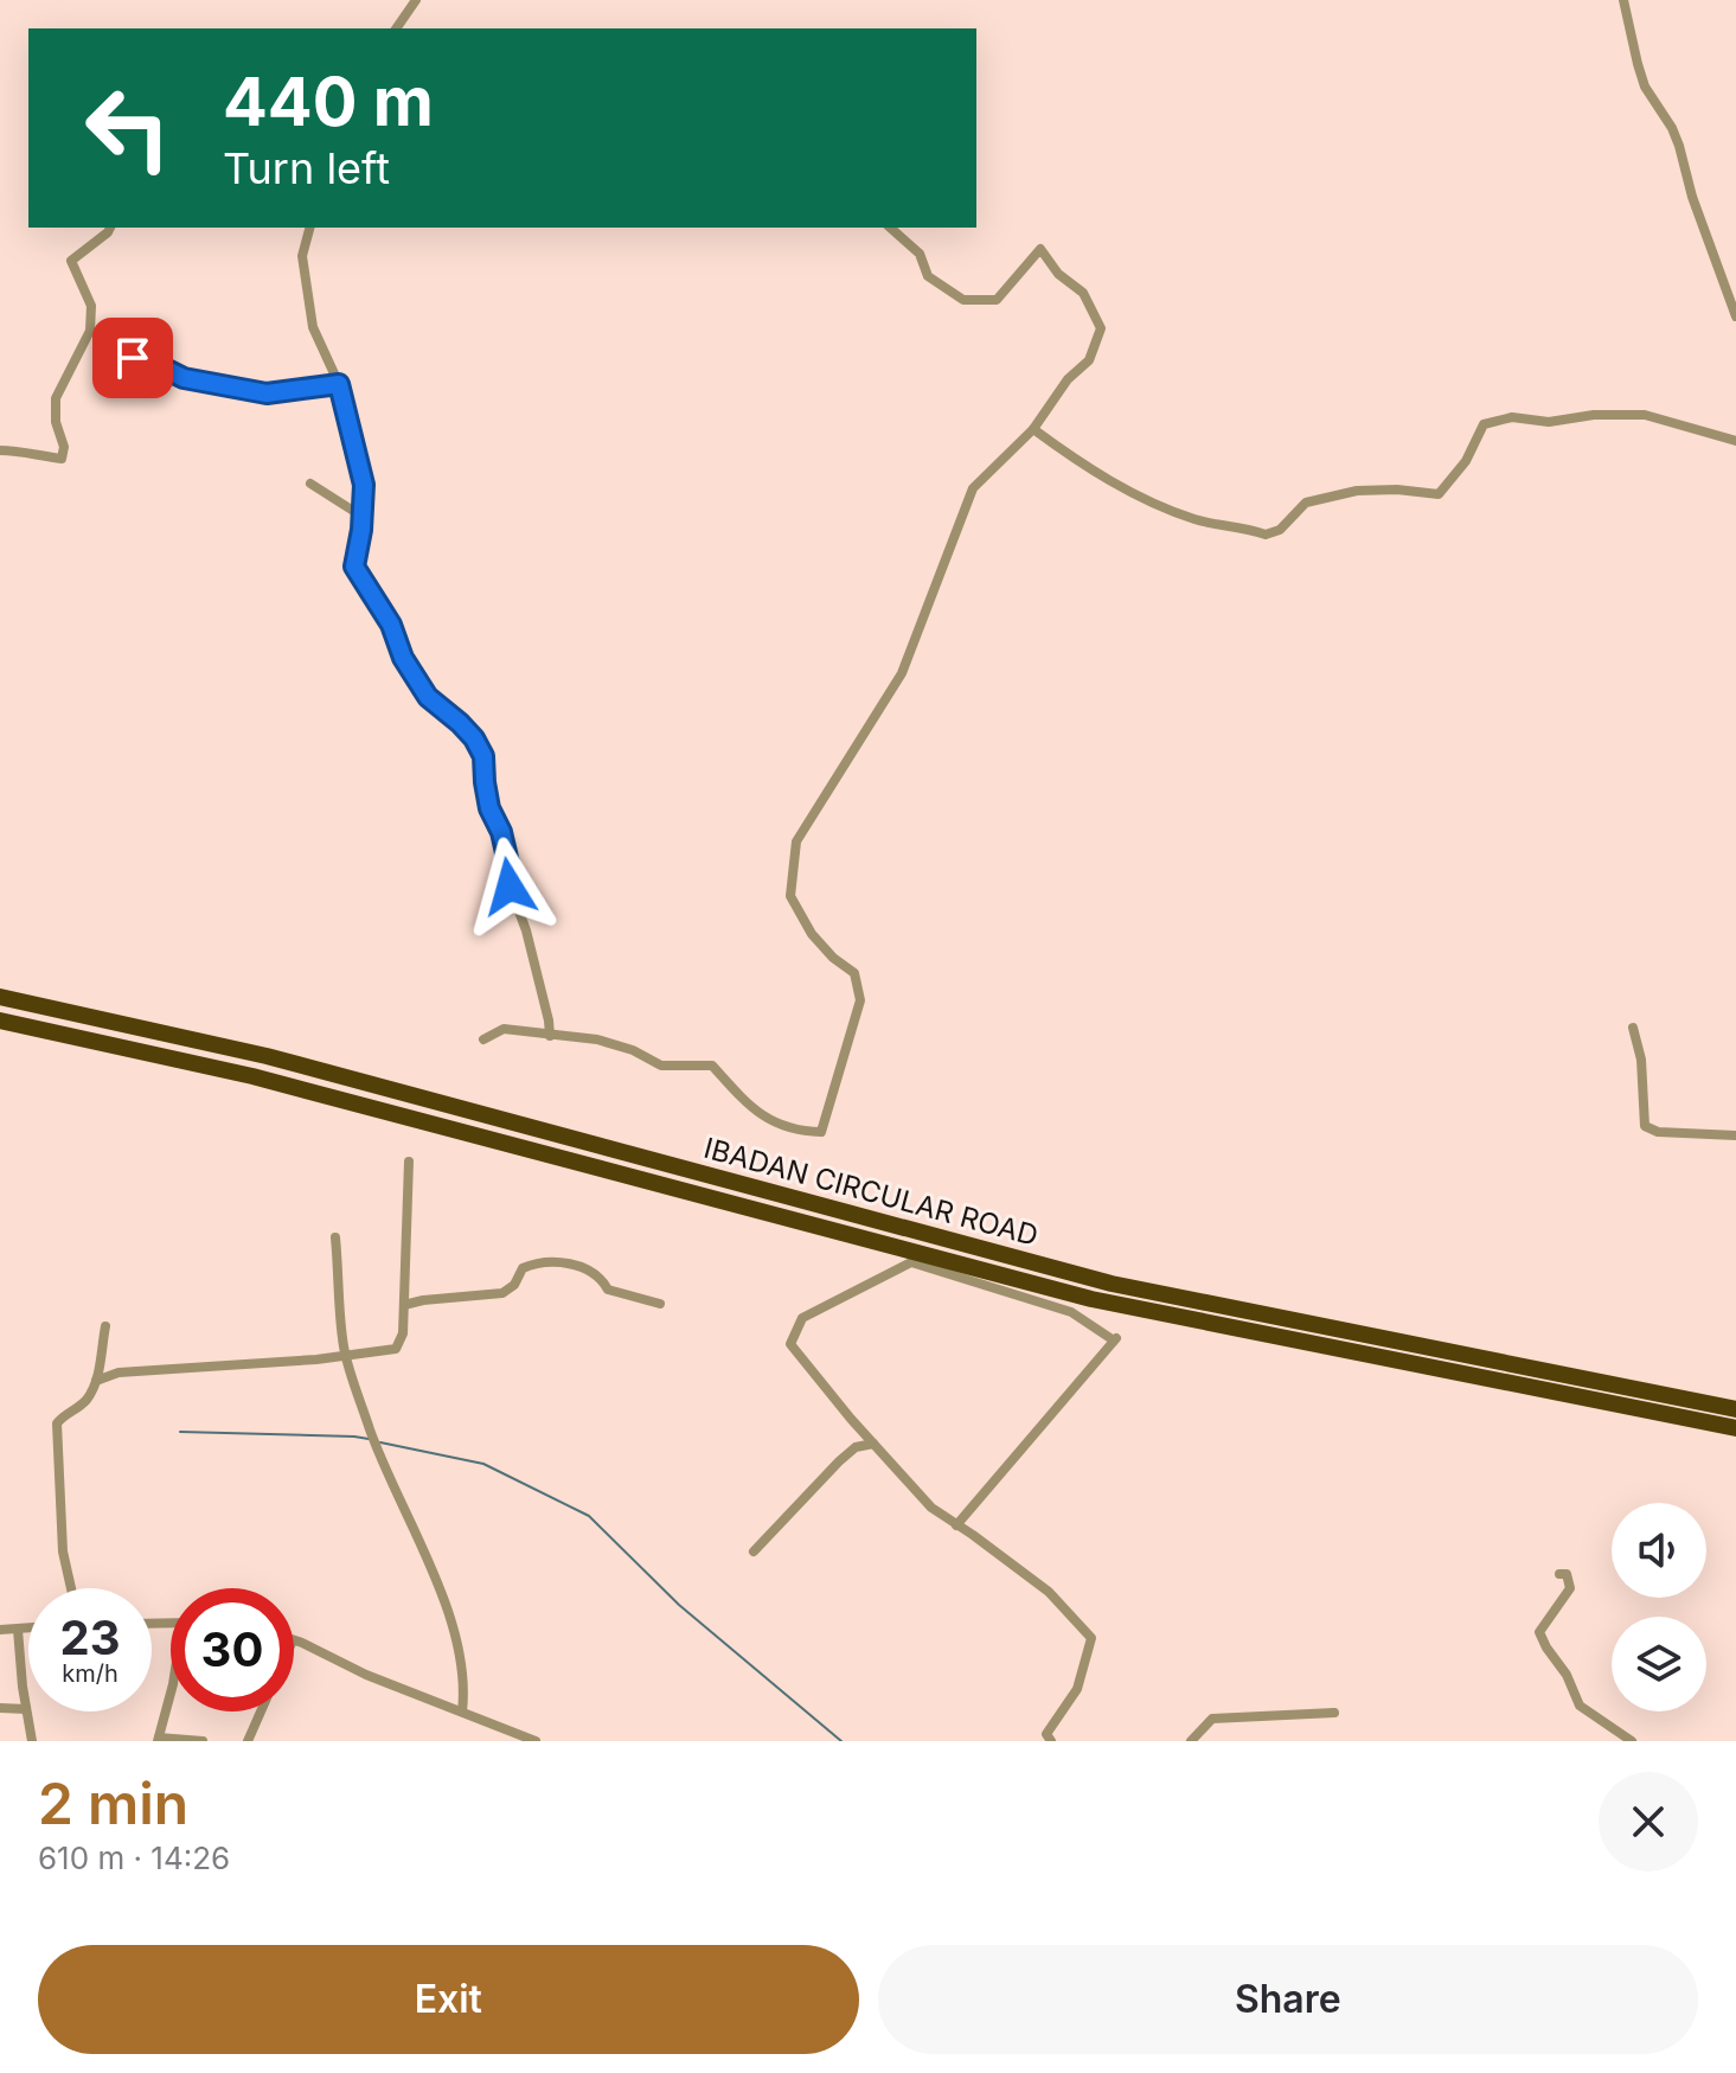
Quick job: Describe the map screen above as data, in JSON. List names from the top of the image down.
{
  "streets": {
    "highway": ["IBADAN CIRCULAR ROAD"]
  },
  "page": {
    "turn": ["440 m", "Turn left"],
    "speed": "23 km/h",
    "limit": "30",
    "heading": ["2 min", "610 m · 14:26"],
    "buttons": ["Exit", "Share"]
  }
}
